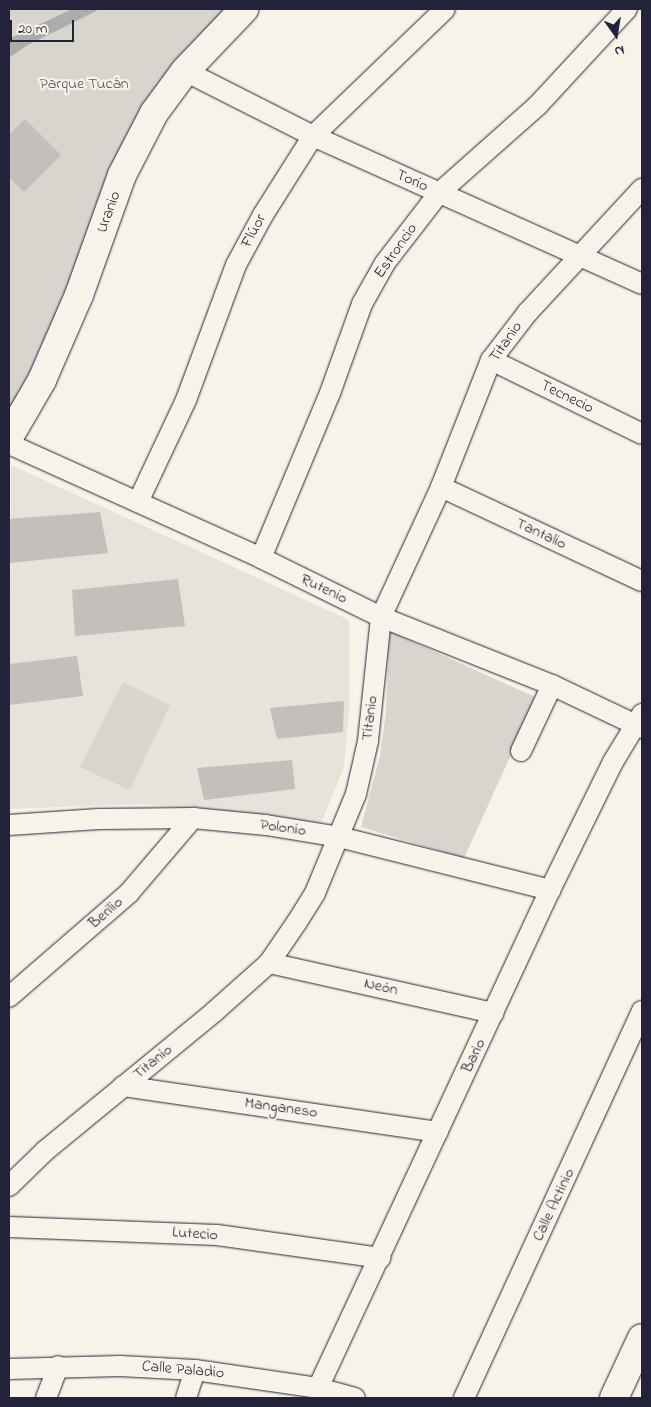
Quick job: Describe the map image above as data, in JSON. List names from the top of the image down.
{
  "streets": {
    "street": [
      "Torio",
      "Uranio",
      "Flúor",
      "Estroncio",
      "Titanio",
      "Tecnecio",
      "Tantalio",
      "Rutenio",
      "Polonio",
      "Berilio",
      "Neón",
      "Bario",
      "Manganeso",
      "Calle Actinio",
      "Lutecio",
      "Calle Paladio"
    ]
  },
  "crossings": [
    ["Torio", "Uranio"],
    ["Torio", "Flúor"],
    ["Torio", "Estroncio"],
    ["Torio", "Titanio"],
    ["Flúor", "Rutenio"],
    ["Estroncio", "Rutenio"],
    ["Titanio", "Tecnecio"],
    ["Titanio", "Tantalio"],
    ["Titanio", "Rutenio"],
    ["Titanio", "Polonio"],
    ["Titanio", "Neón"],
    ["Titanio", "Manganeso"],
    ["Rutenio", "Bario"],
    ["Polonio", "Berilio"],
    ["Polonio", "Bario"],
    ["Neón", "Bario"],
    ["Bario", "Manganeso"],
    ["Bario", "Lutecio"],
    ["Bario", "Calle Paladio"]
  ],
  "parks": ["Parque Tucán"],
  "scale_bar": "20 m",
  "north": "bottom"
}
